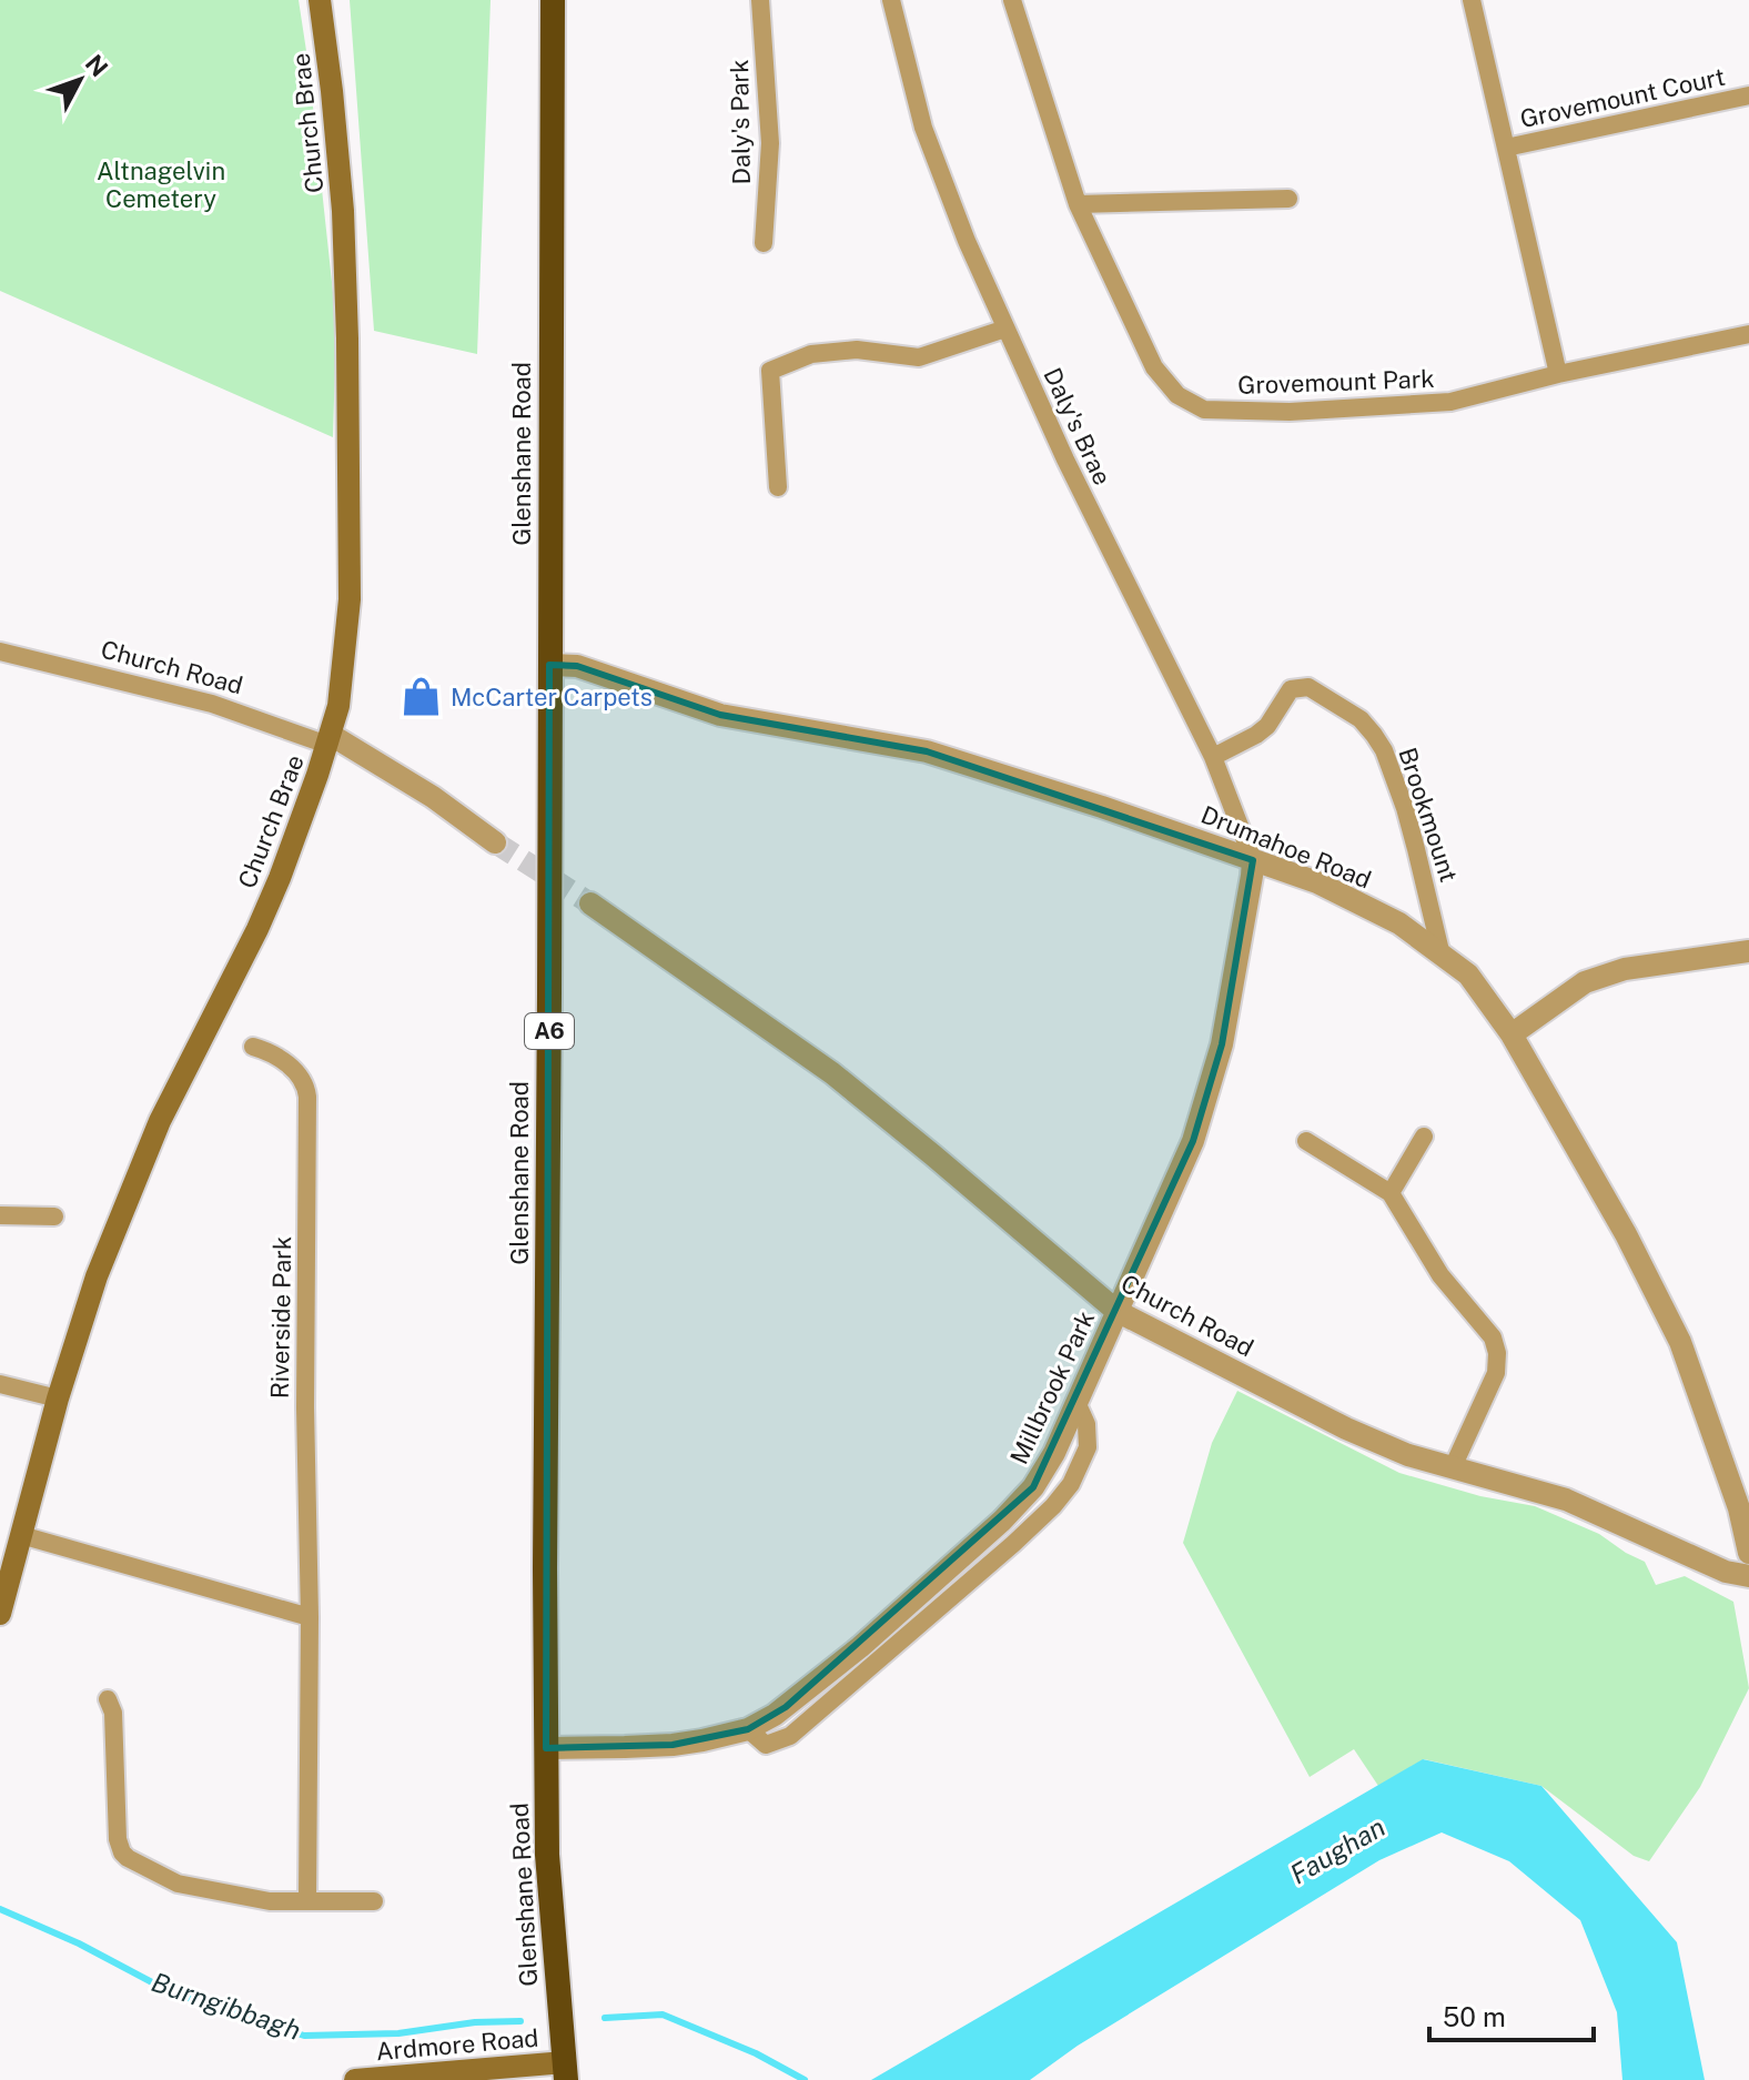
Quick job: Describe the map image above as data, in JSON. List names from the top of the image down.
{
  "streets": {
    "highway": ["Glenshane Road", "A6"],
    "main road": ["Church Brae", "Ardmore Road"],
    "street": [
      "Grovemount Court",
      "Daly's Park",
      "Grovemount Park",
      "Daly's Brae",
      "Church Road",
      "Brookmount",
      "Drumahoe Road",
      "Riverside Park",
      "Millbrook Park"
    ]
  },
  "crossings": [
    ["Grovemount Court", "Grovemount Park"],
    ["Church Brae", "Church Road"],
    ["Daly's Brae", "Brookmount"],
    ["Daly's Brae", "Drumahoe Road"],
    ["Daly's Brae", "Millbrook Park"],
    ["Glenshane Road", "Drumahoe Road"],
    ["Glenshane Road", "Millbrook Park"],
    ["Glenshane Road", "Ardmore Road"],
    ["Church Road", "Millbrook Park"],
    ["Brookmount", "Drumahoe Road"],
    ["Drumahoe Road", "Millbrook Park"]
  ],
  "water": ["Faughan", "Burngibbagh"],
  "parks": ["Altnagelvin Cemetery"],
  "places": {
    "shop": ["McCarter Carpets"]
  },
  "scale_bar": "50 m",
  "north": "top right"
}
